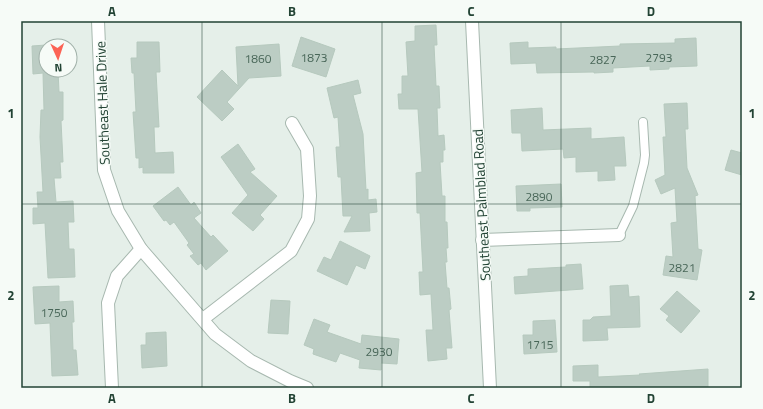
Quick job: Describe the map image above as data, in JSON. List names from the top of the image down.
{
  "streets": {
    "street": ["Southeast Hale Drive", "Southeast Palmblad Road"]
  },
  "house_numbers": [
    "1873",
    "2793",
    "1860",
    "2827",
    "2890",
    "2821",
    "1750",
    "1715",
    "2930"
  ],
  "north": "bottom",
  "grid": {
    "columns": [
      "A",
      "B",
      "C",
      "D"
    ],
    "rows": ["1", "2"]
  }
}
